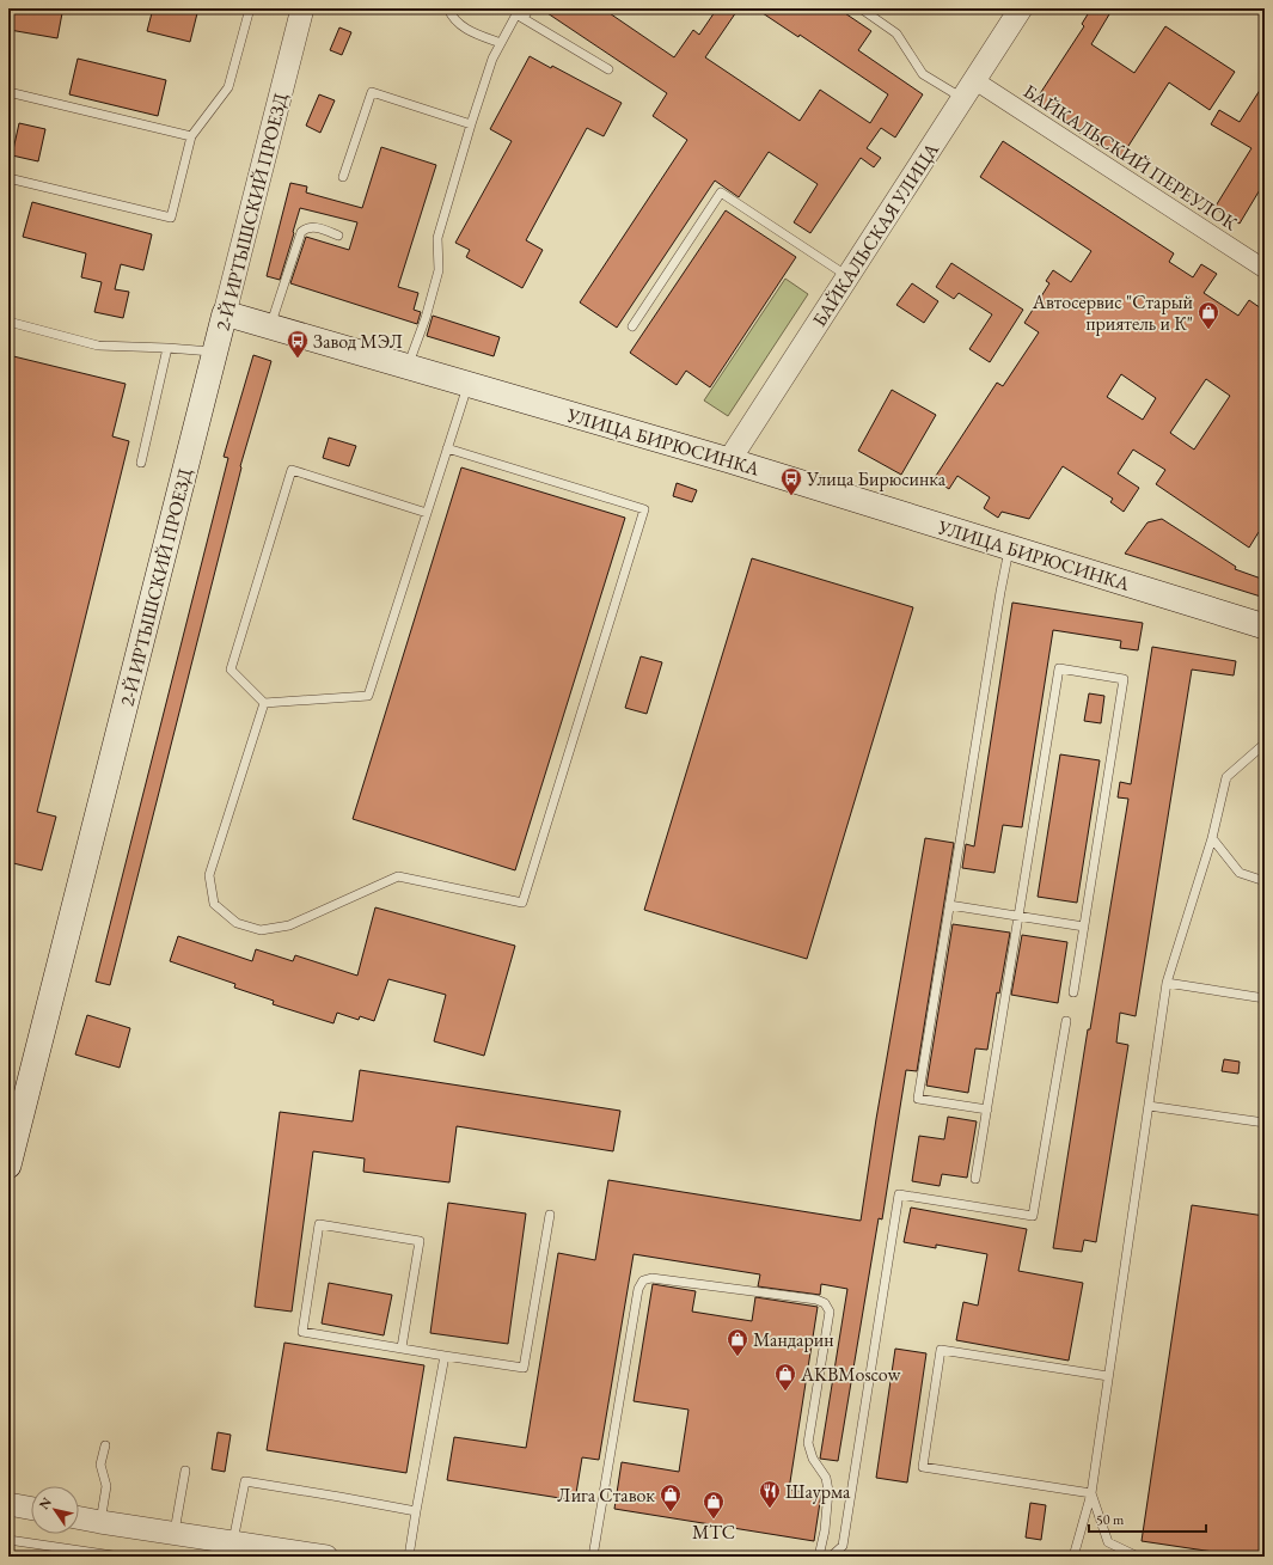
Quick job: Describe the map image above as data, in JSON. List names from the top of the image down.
{
  "streets": {
    "main road": ["2-Й ИРТЫШСКИЙ ПРОЕЗД", "УЛИЦА БИРЮСИНКА"],
    "street": ["БАЙКАЛЬСКИЙ ПЕРЕУЛОК", "БАЙКАЛЬСКАЯ УЛИЦА"]
  },
  "crossings": [
    ["БАЙКАЛЬСКИЙ ПЕРЕУЛОК", "БАЙКАЛЬСКАЯ УЛИЦА"],
    ["2-Й ИРТЫШСКИЙ ПРОЕЗД", "УЛИЦА БИРЮСИНКА"],
    ["БАЙКАЛЬСКАЯ УЛИЦА", "УЛИЦА БИРЮСИНКА"]
  ],
  "places": {
    "shop": [
      "Автосервис \"Старый приятель и К\"",
      "Мандарин",
      "AKBMoscow",
      "Лига Ставок",
      "МТС"
    ],
    "bus stop": ["Завод МЭЛ", "Улица Бирюсинка"],
    "restaurant": ["Шаурма"]
  },
  "scale_bar": "50 m",
  "north": "top left"
}
